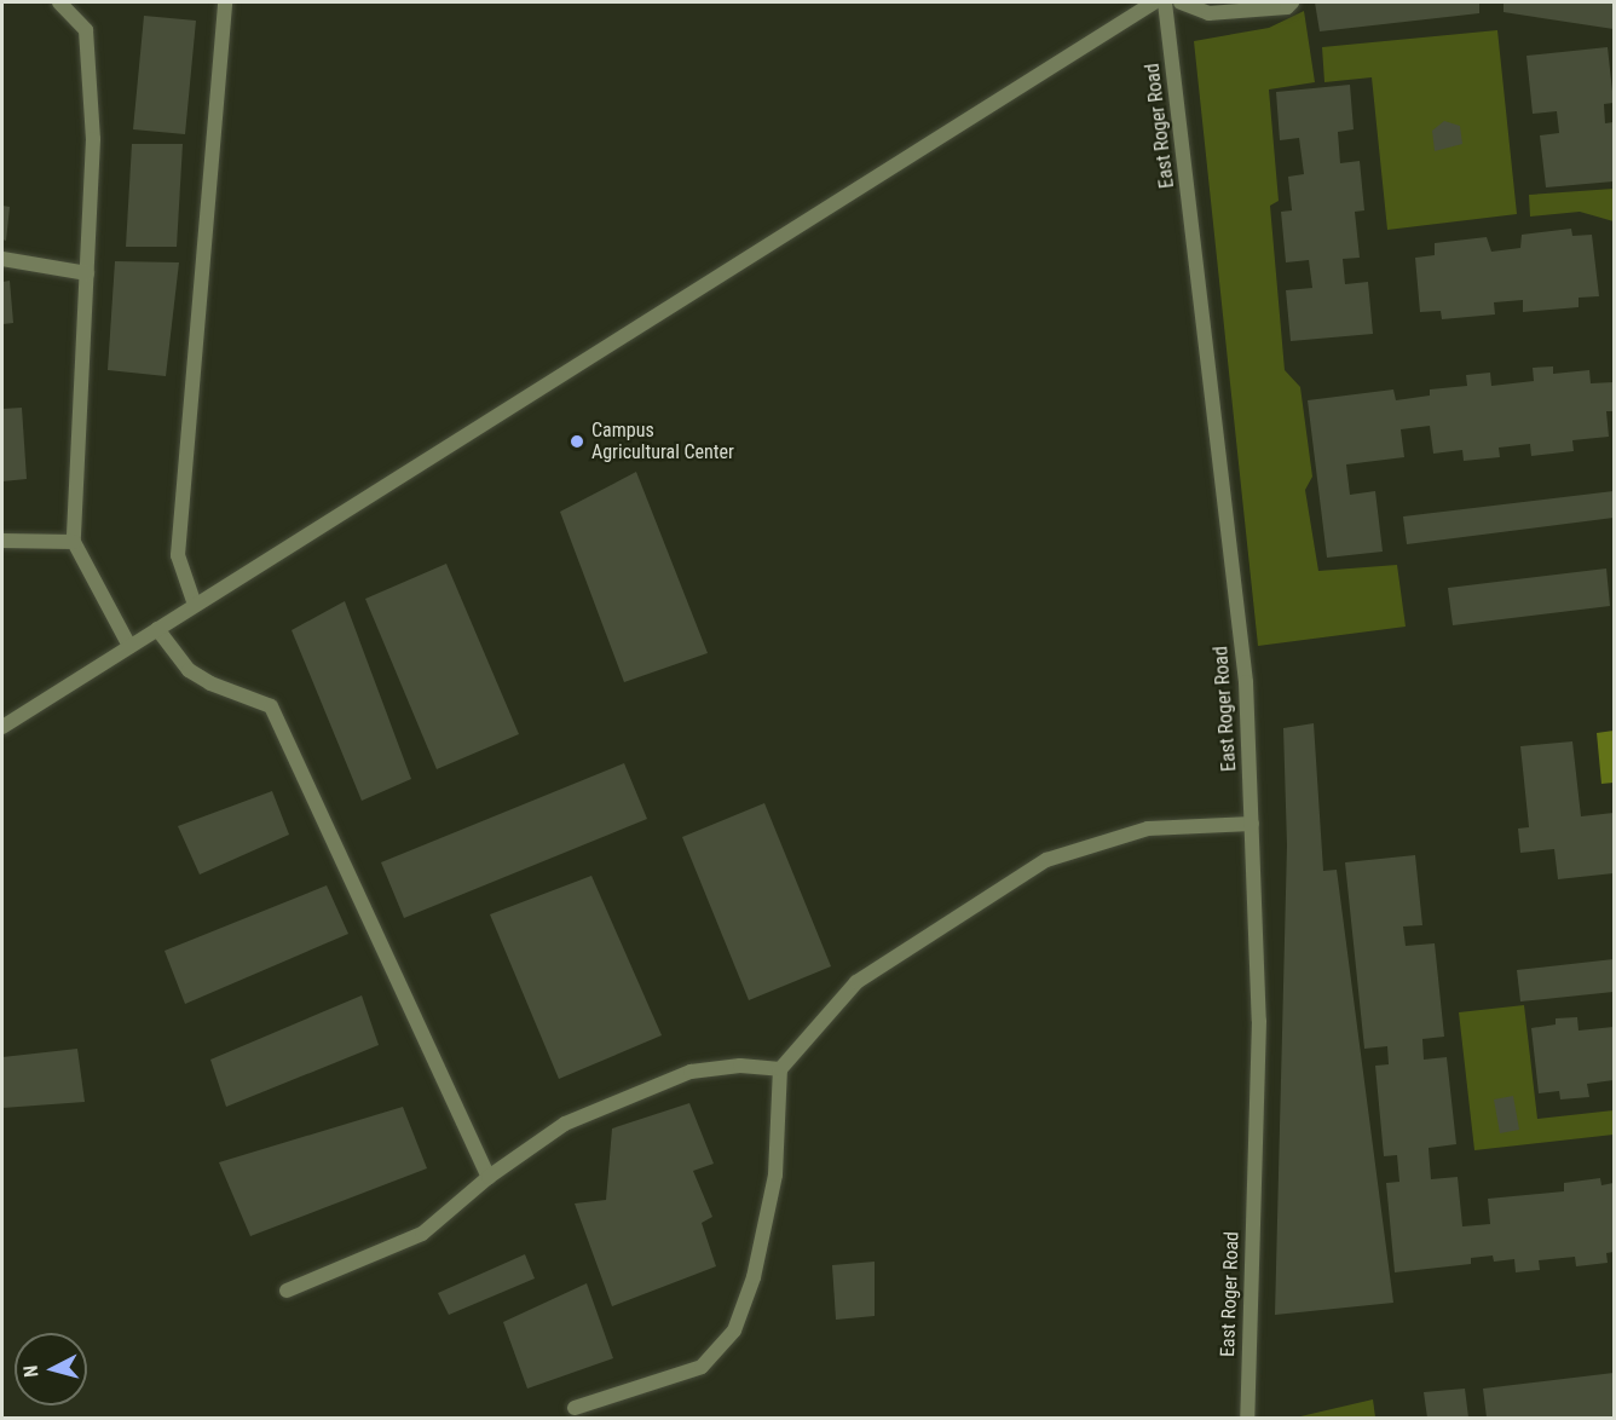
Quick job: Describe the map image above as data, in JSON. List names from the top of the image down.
{
  "streets": {
    "street": ["East Roger Road"]
  },
  "places": ["Campus Agricultural Center"],
  "north": "left"
}
